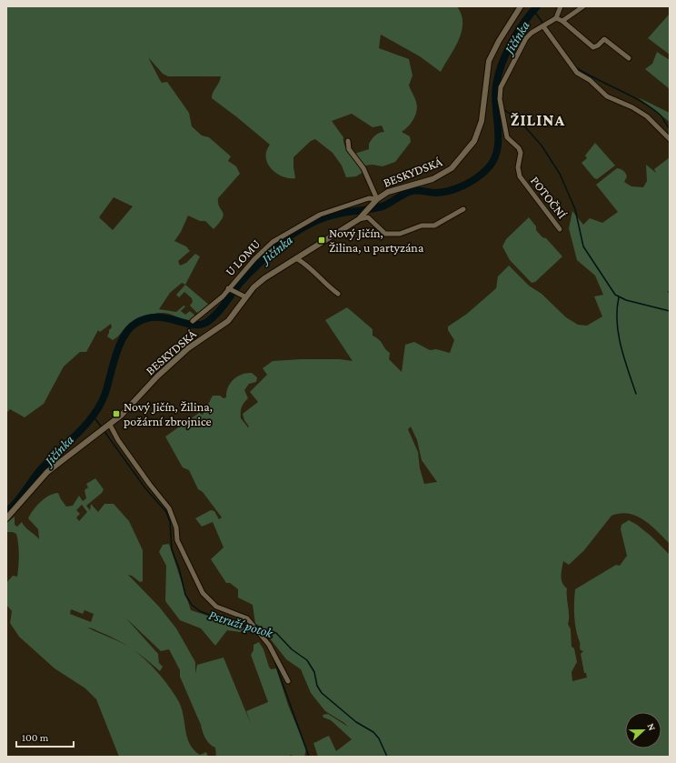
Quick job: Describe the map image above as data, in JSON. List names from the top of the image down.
{
  "streets": {
    "street": ["BESKYDSKÁ", "POTOČNÍ", "U LOMU"]
  },
  "crossings": [
    ["BESKYDSKÁ", "U LOMU"]
  ],
  "districts": ["ŽILINA"],
  "water": ["Jičínka", "Pstruží potok"],
  "places": {
    "transit": ["Nový Jičín, Žilina, u partyzána", "Nový Jičín, Žilina, požární zbrojnice"]
  },
  "scale_bar": "100 m",
  "north": "right"
}
